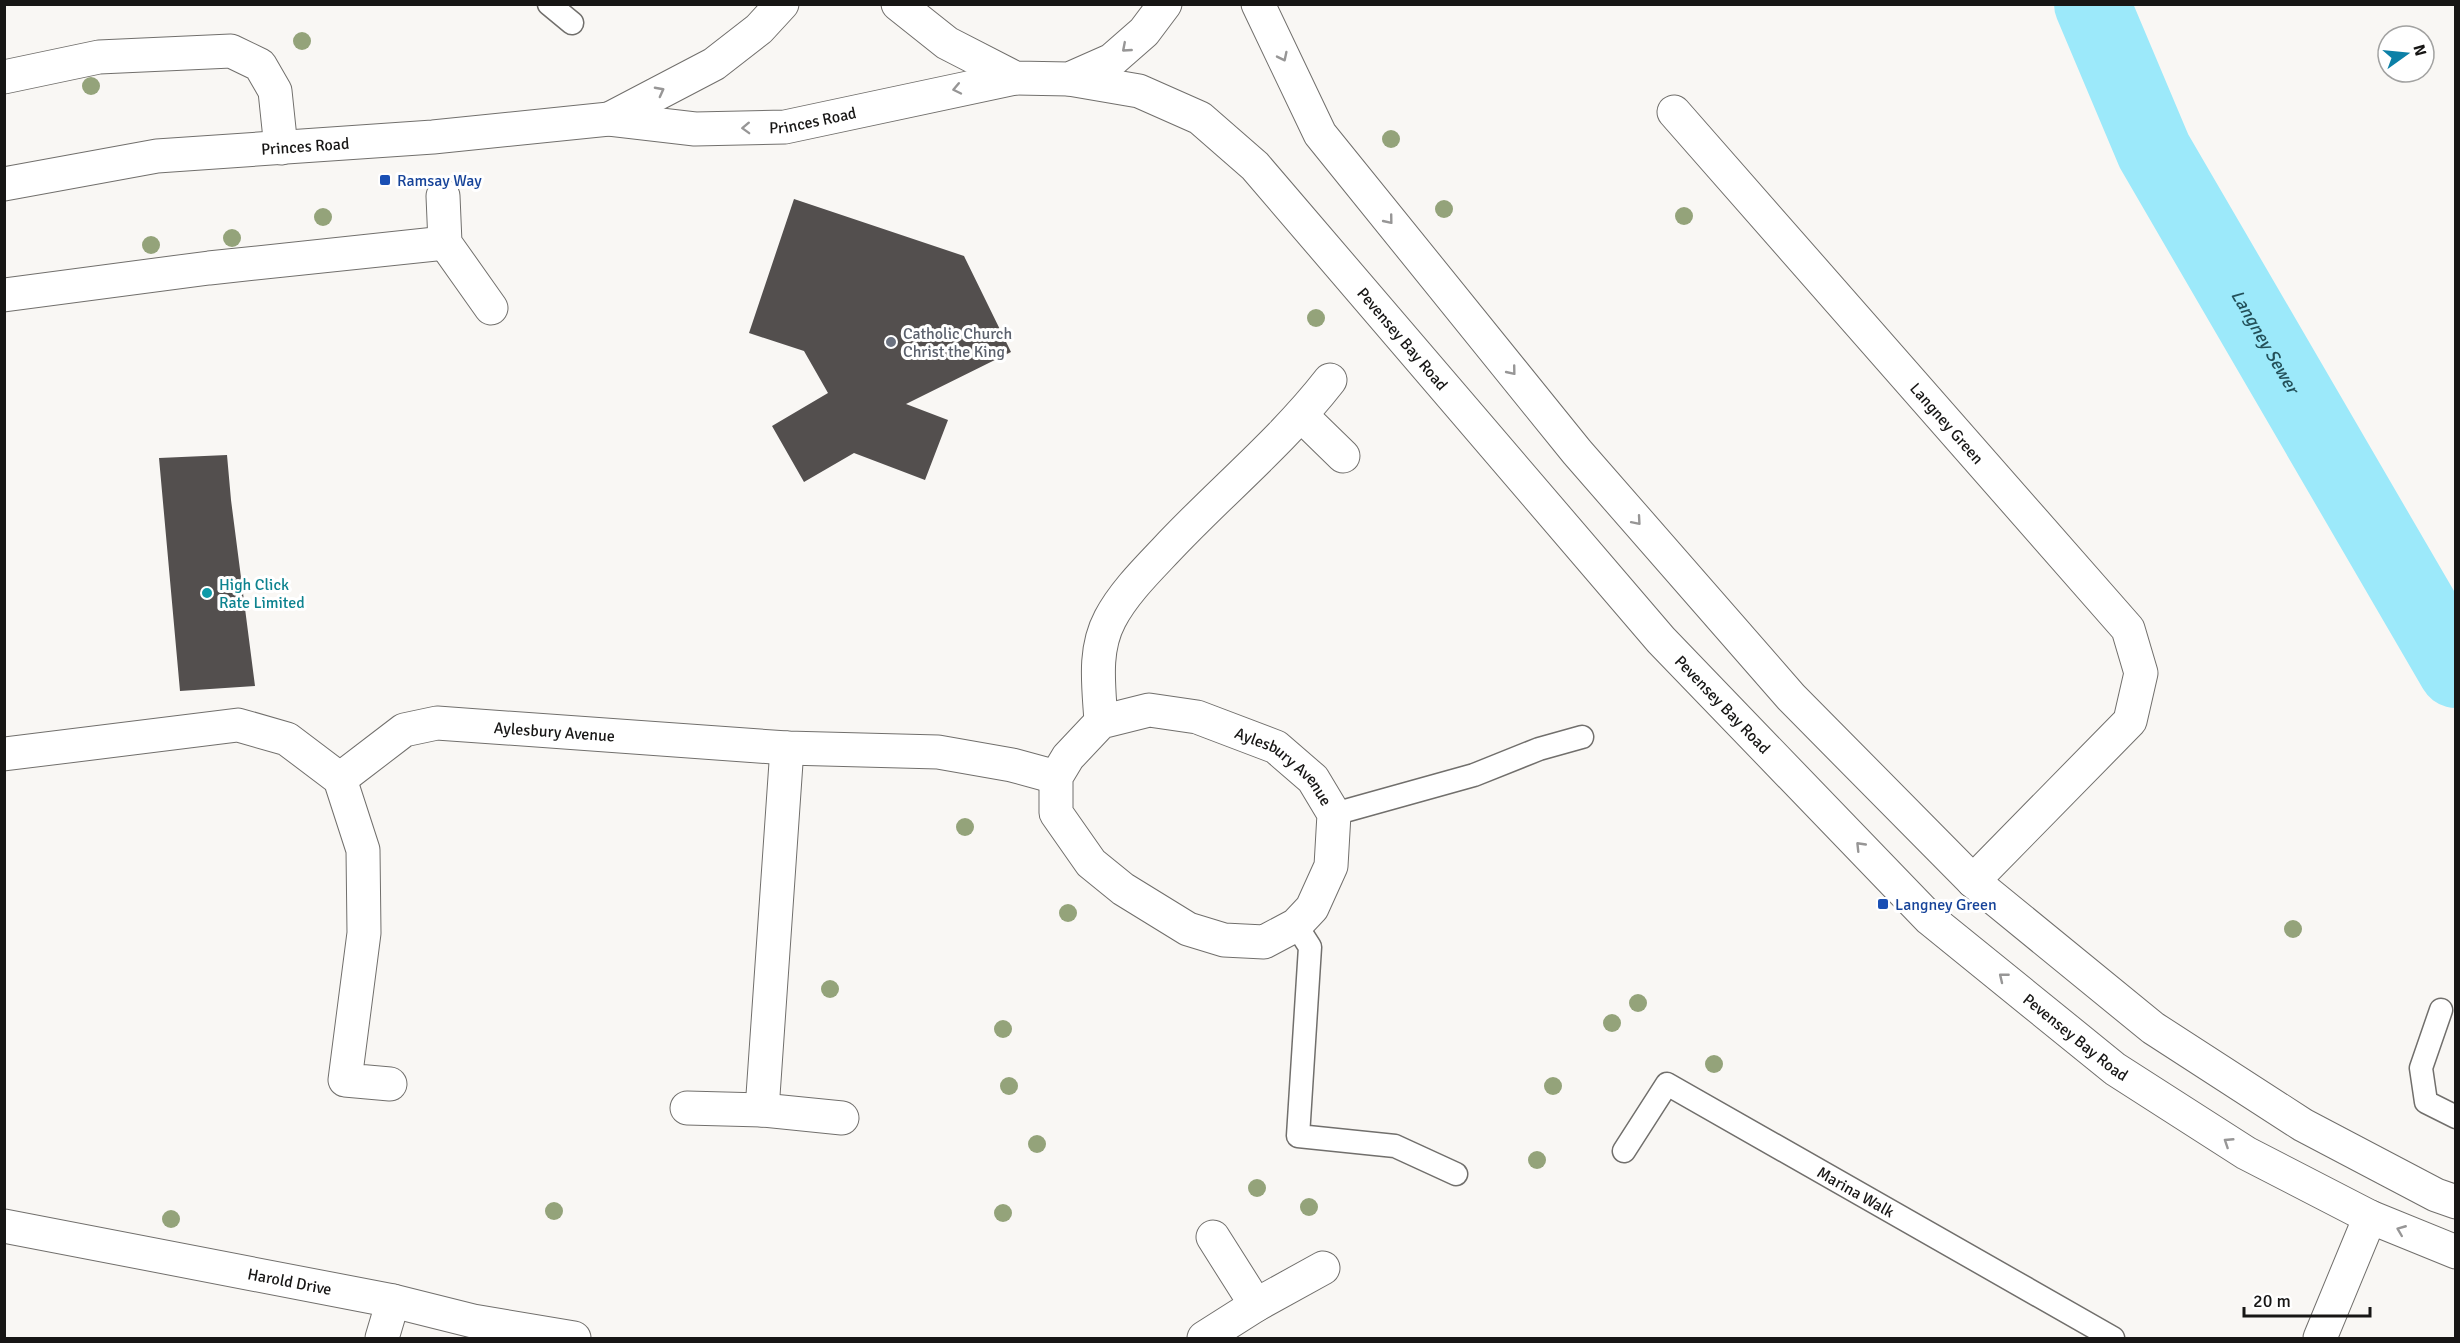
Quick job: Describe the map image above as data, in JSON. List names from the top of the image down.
{
  "streets": {
    "street": [
      "Princes Road",
      "Pevensey Bay Road",
      "Langney Green",
      "Aylesbury Avenue",
      "Harold Drive"
    ],
    "lane": ["Marina Walk"]
  },
  "crossings": [
    ["Princes Road", "Pevensey Bay Road"]
  ],
  "water": ["Langney Sewer"],
  "places": {
    "transit": ["Ramsay Way", "Langney Green"],
    "other": ["Catholic Church Christ the King", "High Click Rate Limited"]
  },
  "scale_bar": "20 m",
  "north": "right"
}
